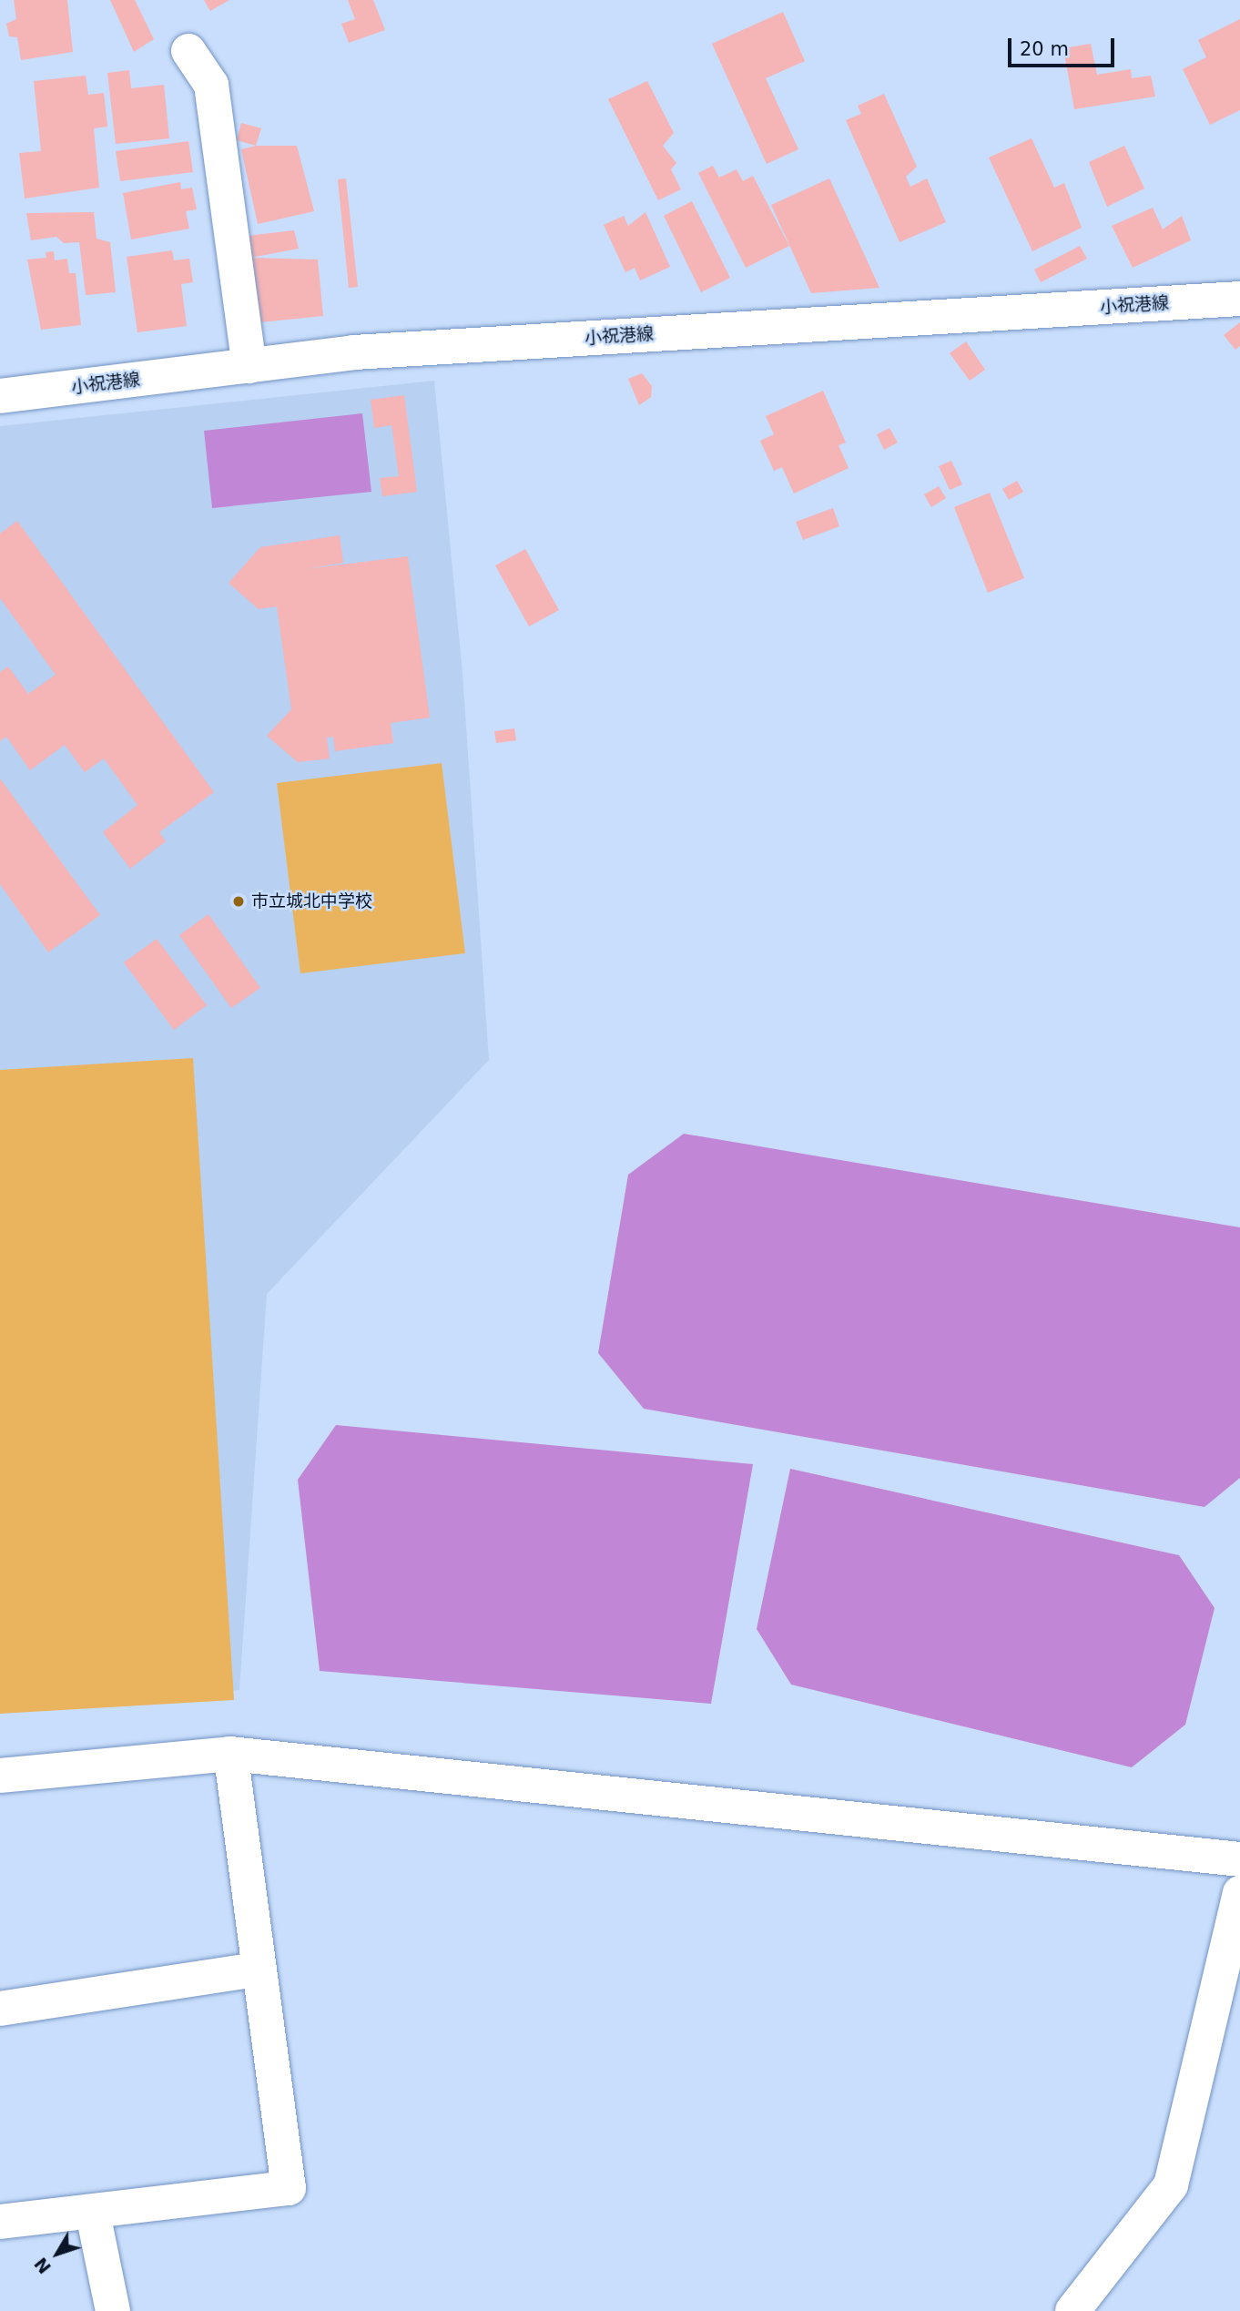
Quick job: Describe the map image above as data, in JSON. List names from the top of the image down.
{
  "streets": {
    "street": ["小祝港線"]
  },
  "places": ["市立城北中学校"],
  "scale_bar": "20 m",
  "north": "bottom left"
}
